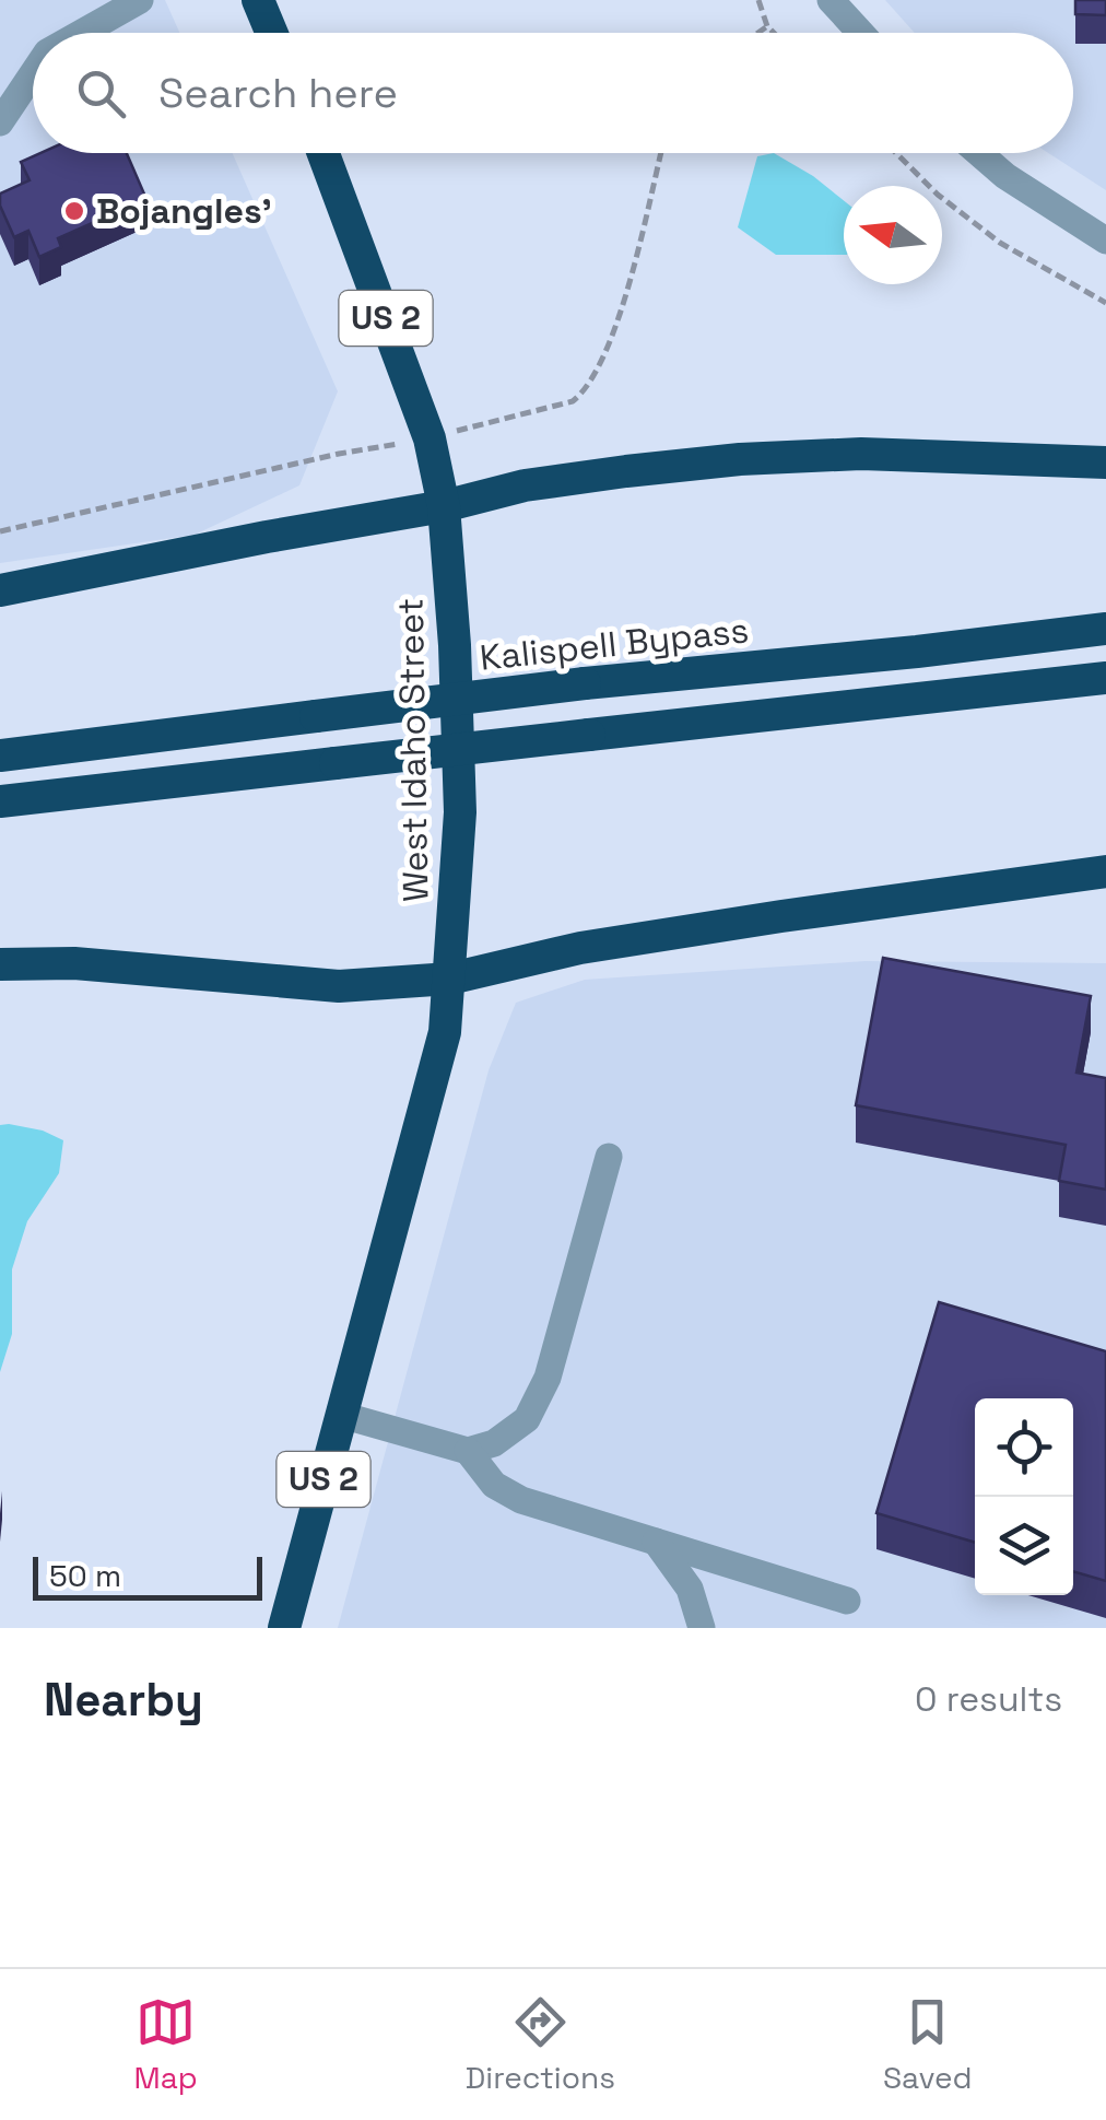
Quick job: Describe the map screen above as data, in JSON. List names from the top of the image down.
{
  "streets": {
    "highway": ["US 2", "Kalispell Bypass", "West Idaho Street"]
  },
  "places": ["Bojangles'"],
  "scale_bar": "50 m",
  "north": "left",
  "page": {
    "search": "Search here",
    "scale": "50 m",
    "heading": ["Nearby", "0 results"],
    "nav": ["Map", "Directions", "Saved"]
  }
}
